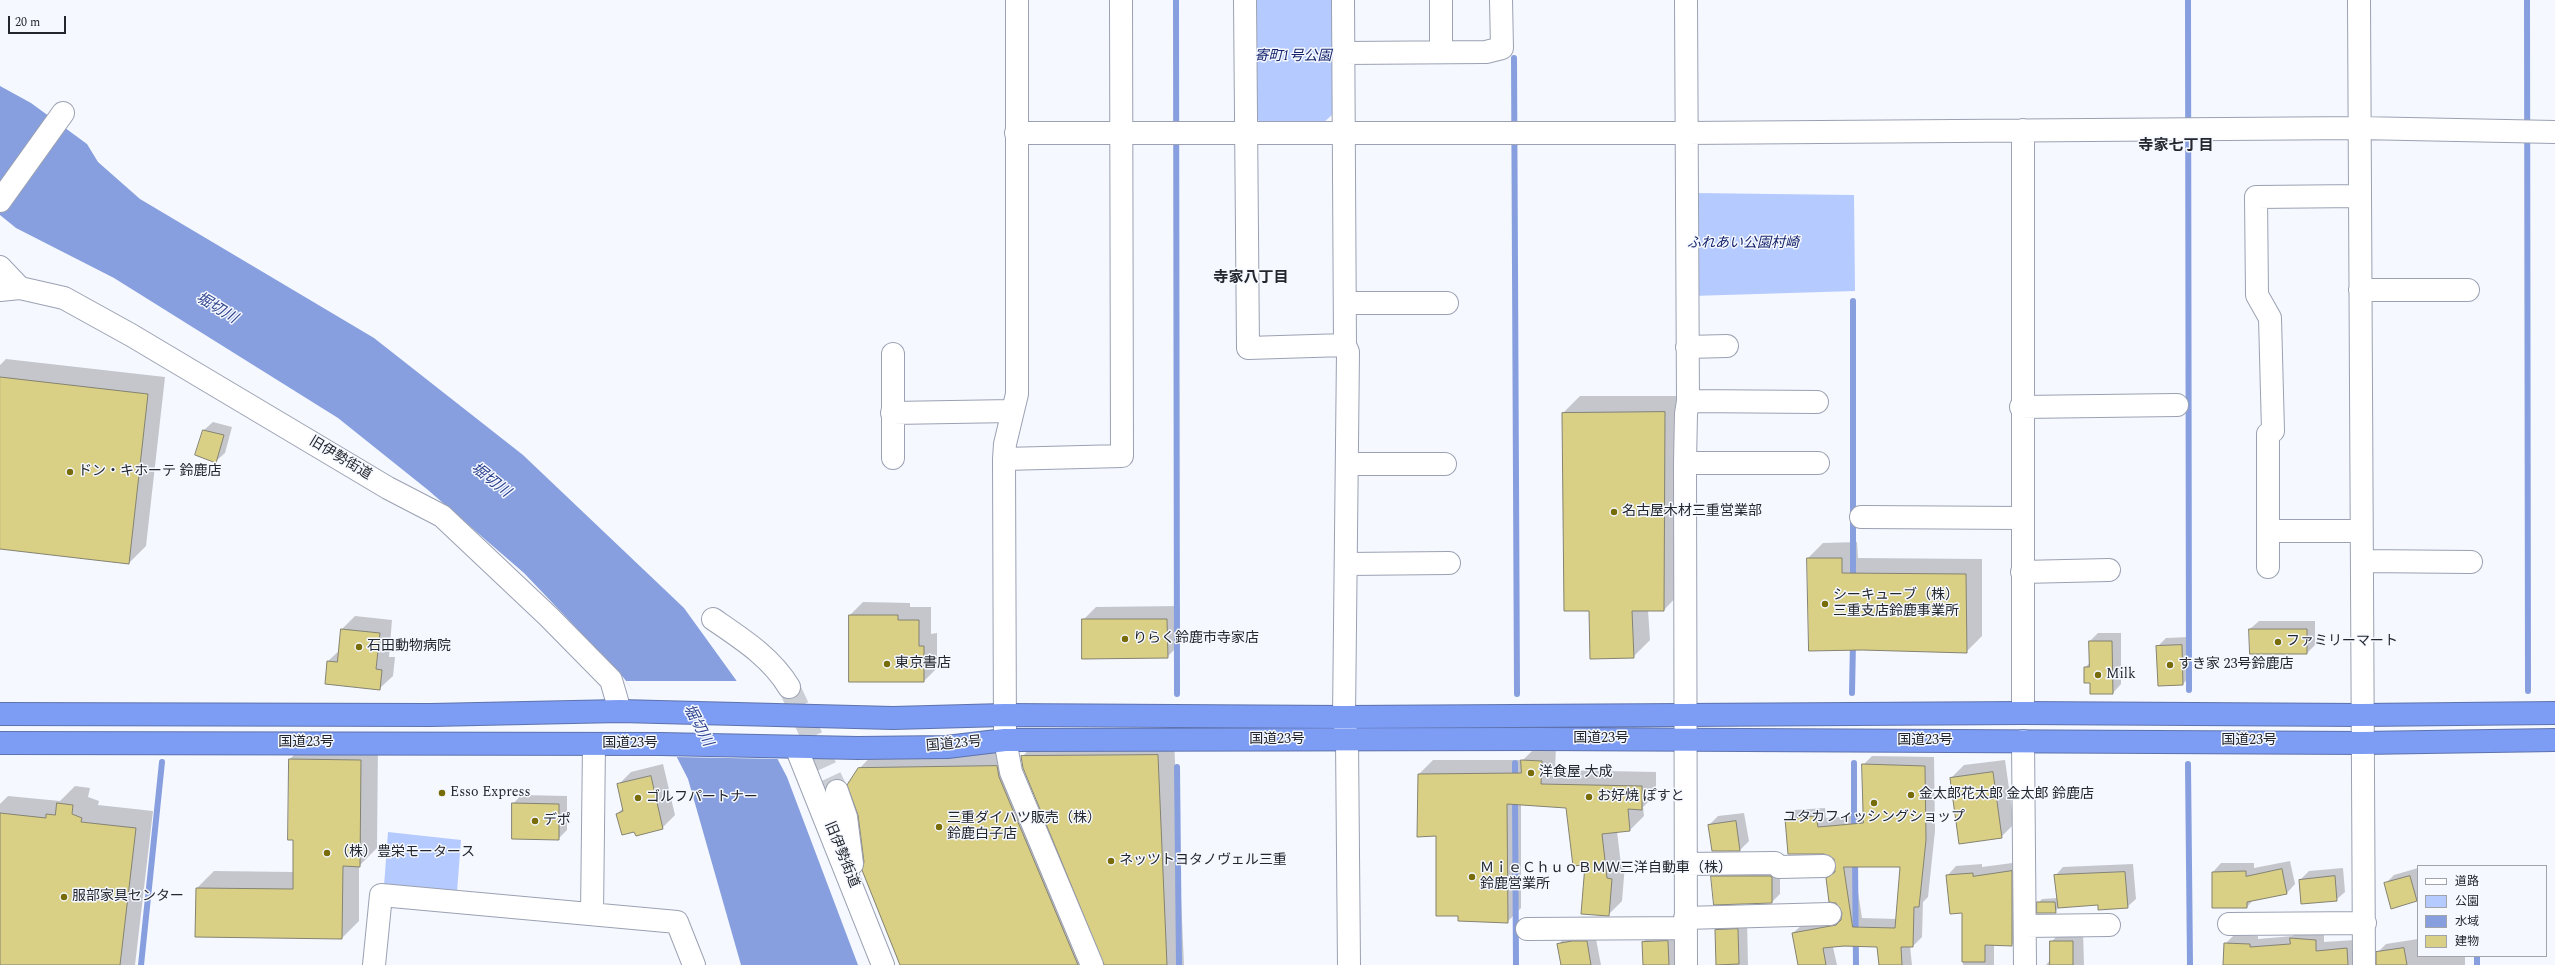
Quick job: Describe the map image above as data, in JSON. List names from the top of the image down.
{
  "streets": {
    "highway": ["国道23号"],
    "street": ["旧伊勢街道"]
  },
  "crossings": [
    ["旧伊勢街道", "国道23号"]
  ],
  "districts": ["寺家七丁目", "寺家八丁目"],
  "water": ["堀切川"],
  "parks": ["寄町1号公園", "ふれあい公園村崎"],
  "places": [
    "ドン・キホーテ 鈴鹿店",
    "名古屋木材三重営業部",
    "シーキューブ（株） 三重支店鈴鹿事業所",
    "りらく鈴鹿市寺家店",
    "ファミリーマート",
    "石田動物病院",
    "東京書店",
    "すき家 23号鈴鹿店",
    "Milk",
    "洋食屋 大成",
    "Esso Express",
    "金太郎花太郎 金太郎 鈴鹿店",
    "お好焼 ぽすと",
    "ゴルフパートナー",
    "ユタカフィッシングショップ",
    "デポ",
    "三重ダイハツ販売（株） 鈴鹿白子店",
    "（株）豊栄モータース",
    "ネッツトヨタノヴェル三重",
    "ＭｉｅＣｈｕｏＢＭＷ三洋自動車（株） 鈴鹿営業所",
    "服部家具センター"
  ],
  "legend": [
    "道路",
    "公園",
    "水域",
    "建物"
  ],
  "scale_bar": "20 m"
}
